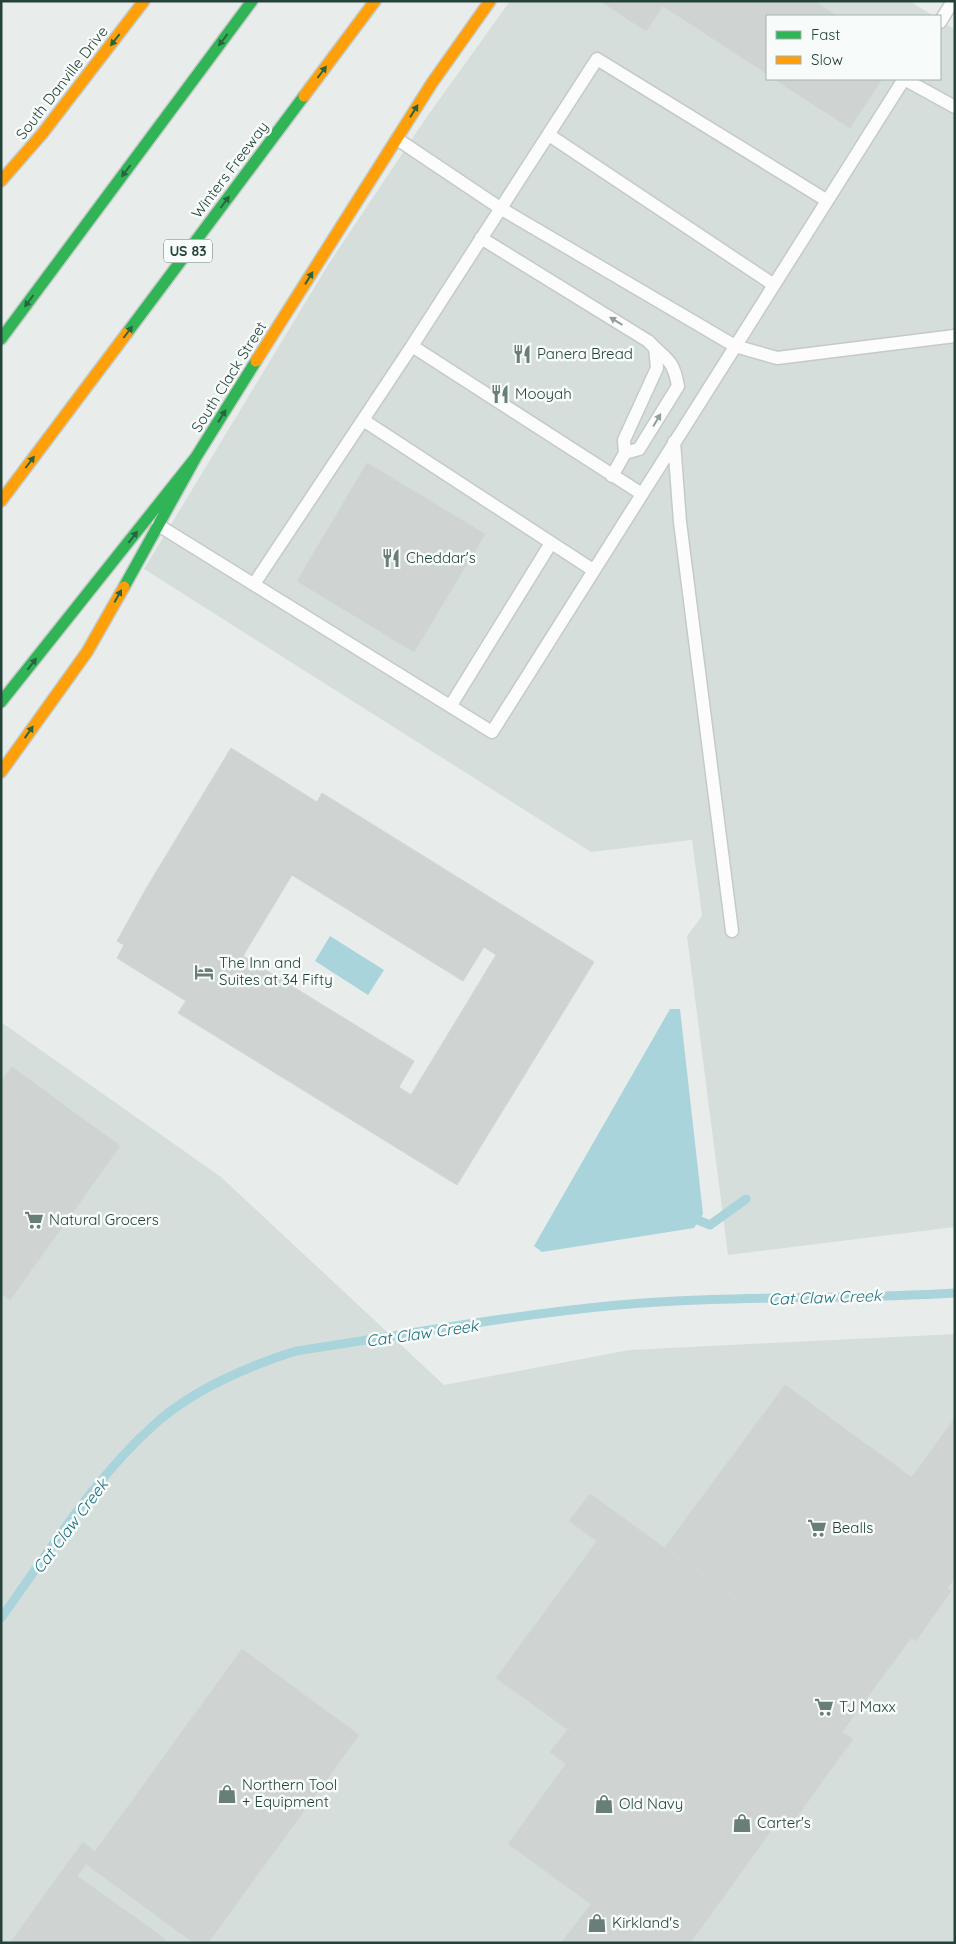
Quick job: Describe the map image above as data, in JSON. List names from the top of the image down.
{
  "streets": {
    "main road": [
      "South Danville Drive",
      "Winters Freeway",
      "US 83",
      "South Clack Street"
    ]
  },
  "one_way": ["South Clack Street"],
  "water": ["Cat Claw Creek"],
  "places": {
    "restaurant": ["Panera Bread", "Mooyah", "Cheddar's"],
    "hotel": ["The Inn and Suites at 34 Fifty"],
    "supermarket": ["Natural Grocers", "Bealls", "TJ Maxx"],
    "shop": [
      "Northern Tool + Equipment",
      "Old Navy",
      "Carter's",
      "Kirkland's"
    ]
  },
  "legend": ["Fast", "Slow"]
}
